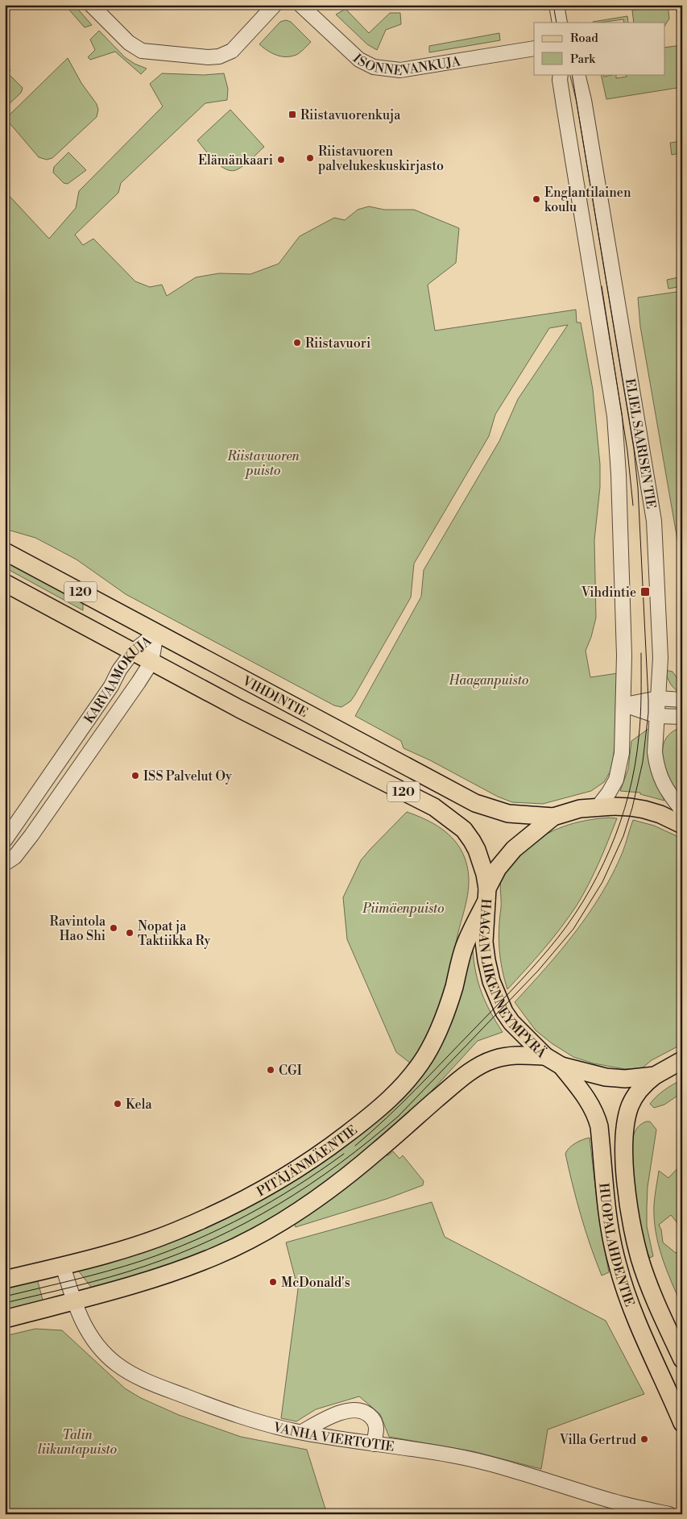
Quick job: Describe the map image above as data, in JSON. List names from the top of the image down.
{
  "streets": {
    "main road": [
      "120",
      "VIHDINTIE",
      "HAAGAN LIIKENNEYMPYRÄ",
      "PITÄJÄNMÄENTIE",
      "HUOPALAHDENTIE"
    ],
    "street": [
      "ISONNEVANKUJA",
      "ELIEL SAARISEN TIE",
      "KARVAAMOKUJA",
      "VANHA VIERTOTIE"
    ]
  },
  "crossings": [
    ["ELIEL SAARISEN TIE", "HAAGAN LIIKENNEYMPYRÄ"],
    ["120", "KARVAAMOKUJA"],
    ["120", "HAAGAN LIIKENNEYMPYRÄ"],
    ["120", "PITÄJÄNMÄENTIE"],
    ["KARVAAMOKUJA", "VIHDINTIE"],
    ["VIHDINTIE", "HAAGAN LIIKENNEYMPYRÄ"],
    ["HAAGAN LIIKENNEYMPYRÄ", "PITÄJÄNMÄENTIE"],
    ["HAAGAN LIIKENNEYMPYRÄ", "HUOPALAHDENTIE"],
    ["PITÄJÄNMÄENTIE", "VANHA VIERTOTIE"]
  ],
  "parks": [
    "Riistavuoren puisto",
    "Haaganpuisto",
    "Piimäenpuisto",
    "Talin liikuntapuisto"
  ],
  "places": {
    "transit": ["Riistavuorenkuja", "Vihdintie"],
    "other": [
      "Riistavuoren palvelukeskuskirjasto",
      "Elämänkaari",
      "Englantilainen koulu",
      "Riistavuori",
      "ISS Palvelut Oy",
      "Ravintola Hao Shi",
      "Nopat ja Taktiikka Ry",
      "CGI",
      "Kela",
      "McDonald's",
      "Villa Gertrud"
    ]
  },
  "legend": ["Road", "Park"]
}
